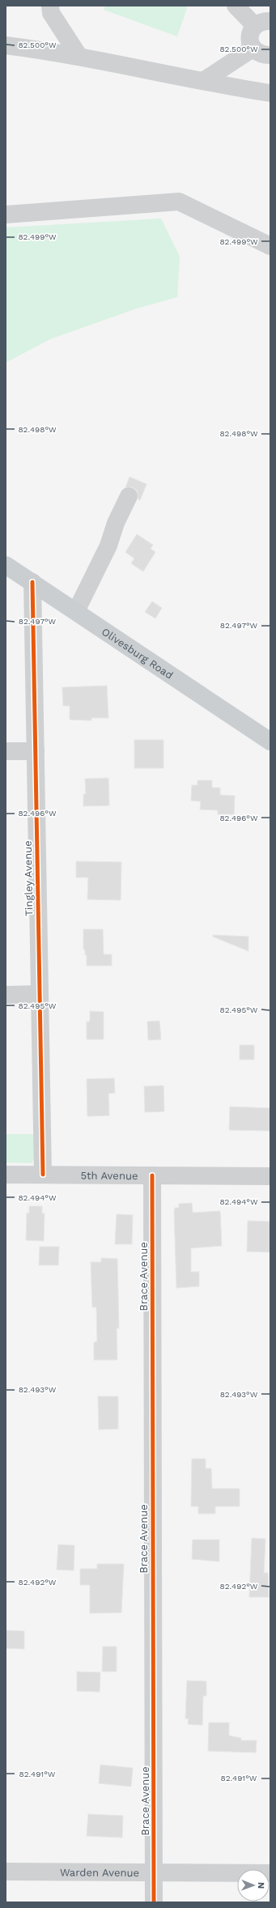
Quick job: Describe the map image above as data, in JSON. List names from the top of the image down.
{
  "streets": {
    "main road": ["Olivesburg Road"],
    "street": [
      "Tingley Avenue",
      "5th Avenue",
      "Brace Avenue",
      "Warden Avenue"
    ]
  },
  "crossings": [
    ["Olivesburg Road", "Tingley Avenue"],
    ["Tingley Avenue", "5th Avenue"],
    ["5th Avenue", "Brace Avenue"],
    ["Brace Avenue", "Warden Avenue"]
  ],
  "north": "right",
  "coordinates": [
    "82.500°W",
    "82.499°W",
    "82.498°W",
    "82.497°W",
    "82.496°W",
    "82.495°W",
    "82.494°W",
    "82.493°W",
    "82.492°W",
    "82.491°W"
  ]
}
